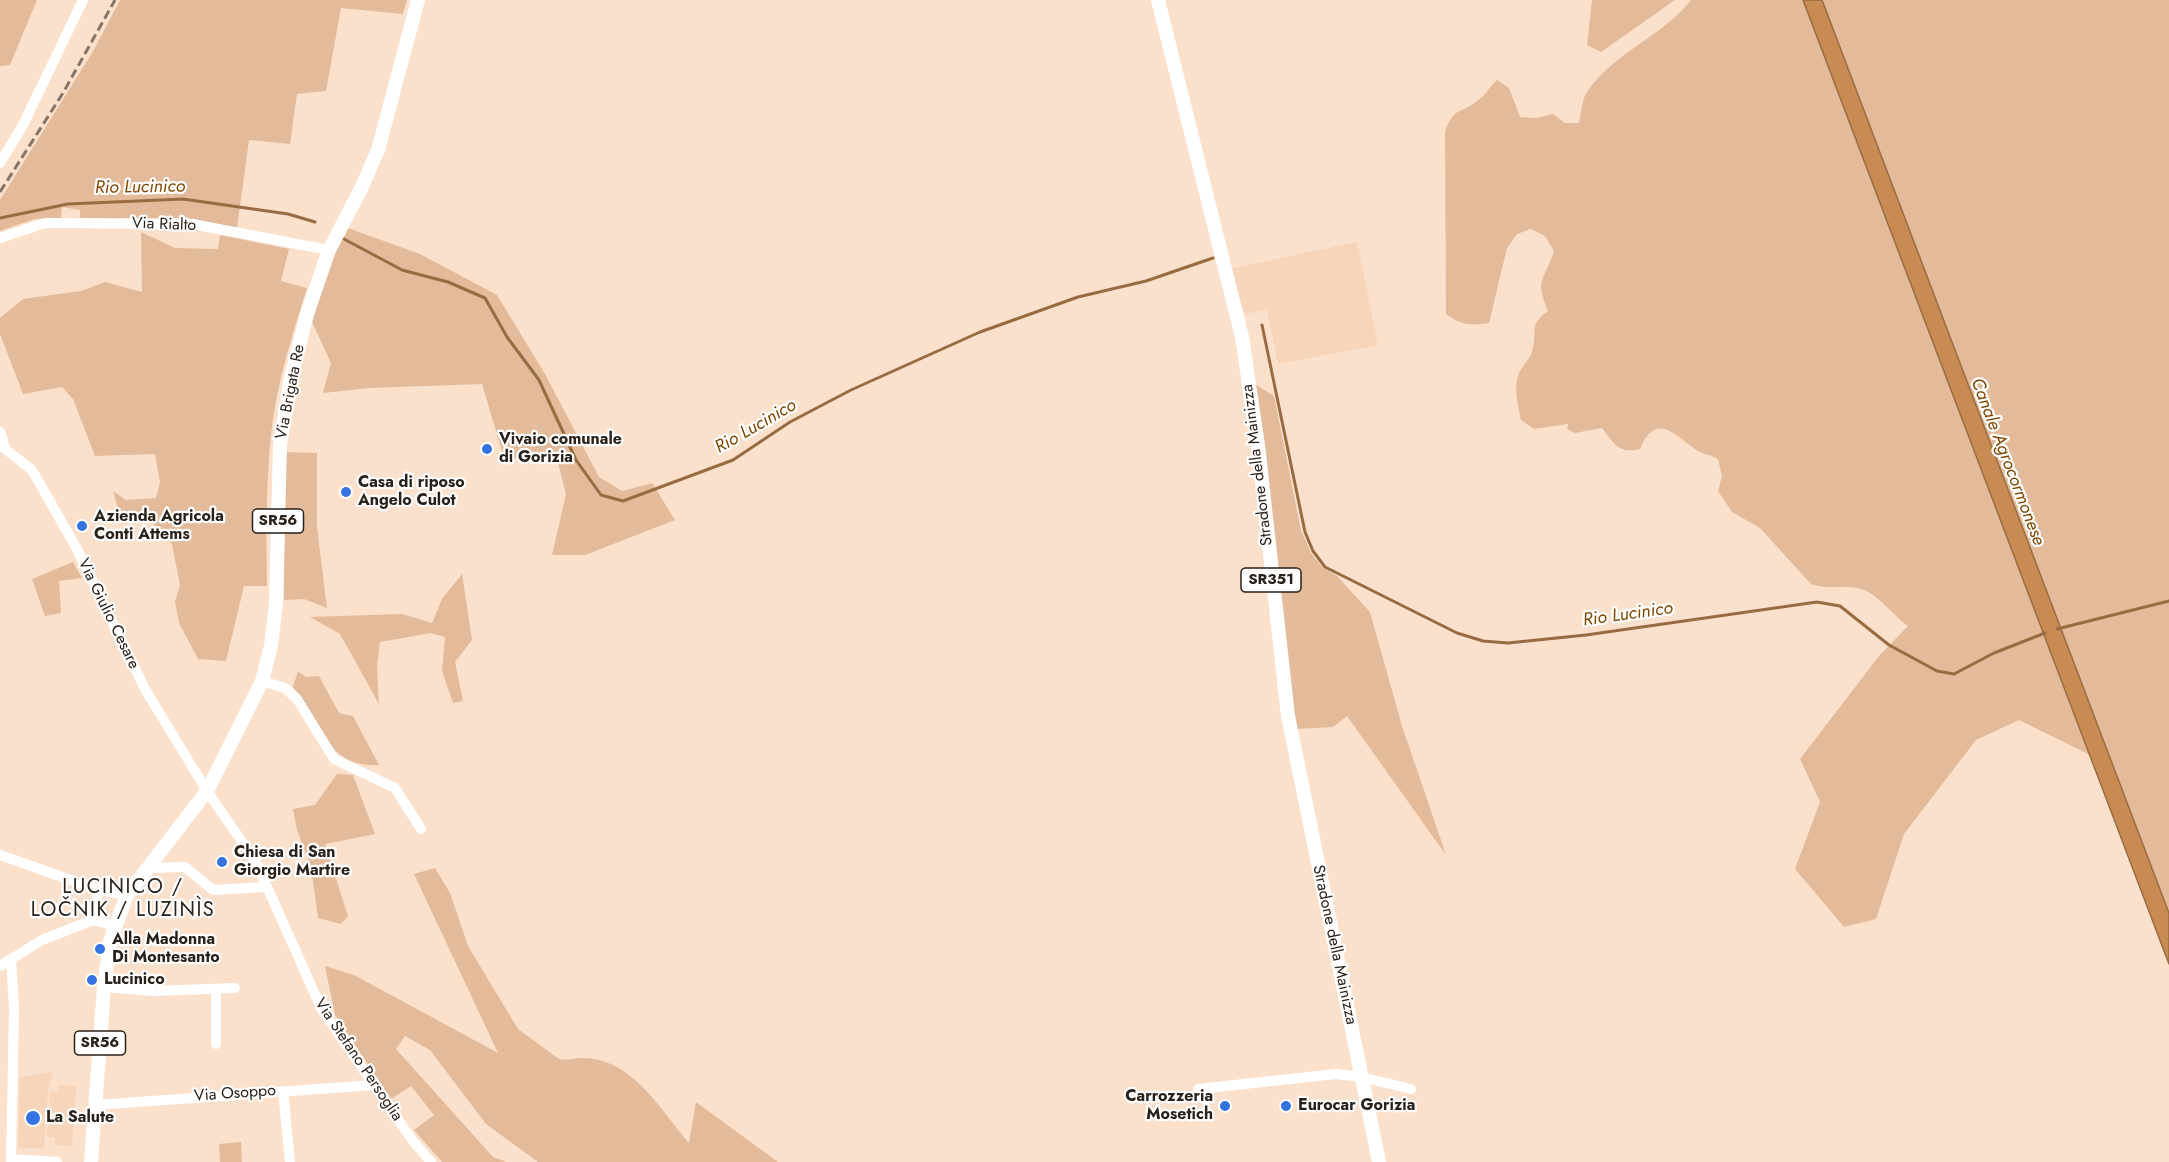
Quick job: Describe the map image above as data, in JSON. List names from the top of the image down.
{
  "streets": {
    "main road": [
      "Via Brigata Re",
      "Stradone della Mainizza",
      "SR56",
      "SR351"
    ],
    "street": [
      "Via Rialto",
      "Via Giulio Cesare",
      "Via Stefano Persoglia",
      "Via Osoppo"
    ]
  },
  "crossings": [
    ["Via Rialto", "Via Brigata Re"],
    ["Via Brigata Re", "SR56"],
    ["Via Brigata Re", "Via Giulio Cesare"],
    ["SR56", "Via Giulio Cesare"],
    ["SR56", "Via Osoppo"],
    ["Via Giulio Cesare", "Via Stefano Persoglia"],
    ["Via Stefano Persoglia", "Via Osoppo"]
  ],
  "districts": ["LUCINICO / LOČNIK / LUZINÌS"],
  "water": ["Rio Lucinico", "Canale Agrocormonese"],
  "places": [
    "Vivaio comunale di Gorizia",
    "Casa di riposo Angelo Culot",
    "Azienda Agricola Conti Attems",
    "Chiesa di San Giorgio Martire",
    "Alla Madonna Di Montesanto",
    "Lucinico",
    "Carrozzeria Mosetich",
    "Eurocar Gorizia",
    "La Salute"
  ]
}
